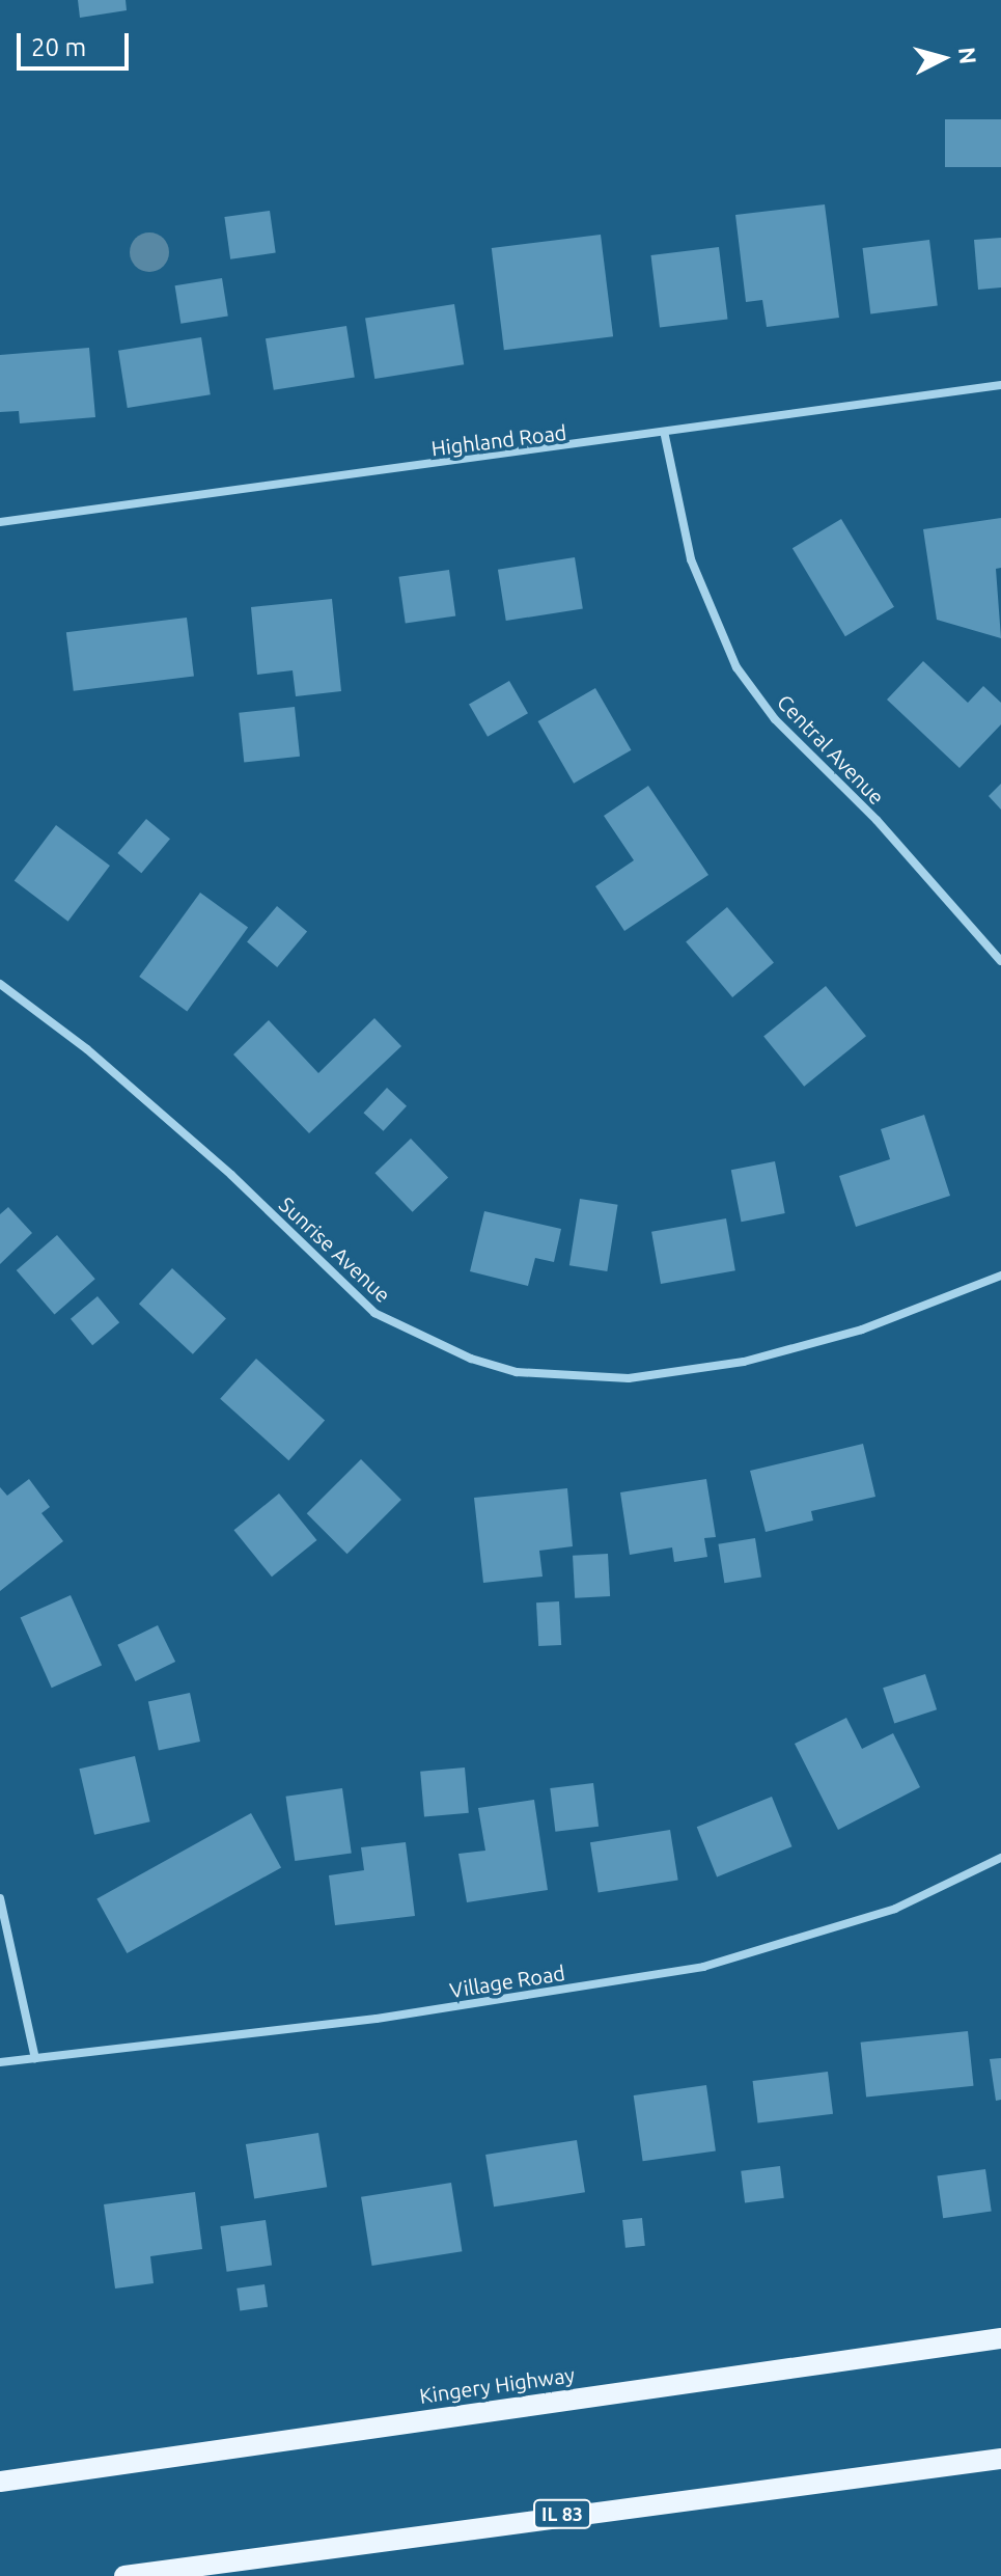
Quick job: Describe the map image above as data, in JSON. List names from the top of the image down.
{
  "streets": {
    "main road": ["Kingery Highway", "IL 83"],
    "street": [
      "Highland Road",
      "Central Avenue",
      "Sunrise Avenue",
      "Village Road"
    ]
  },
  "crossings": [
    ["Highland Road", "Central Avenue"]
  ],
  "scale_bar": "20 m",
  "north": "right"
}
